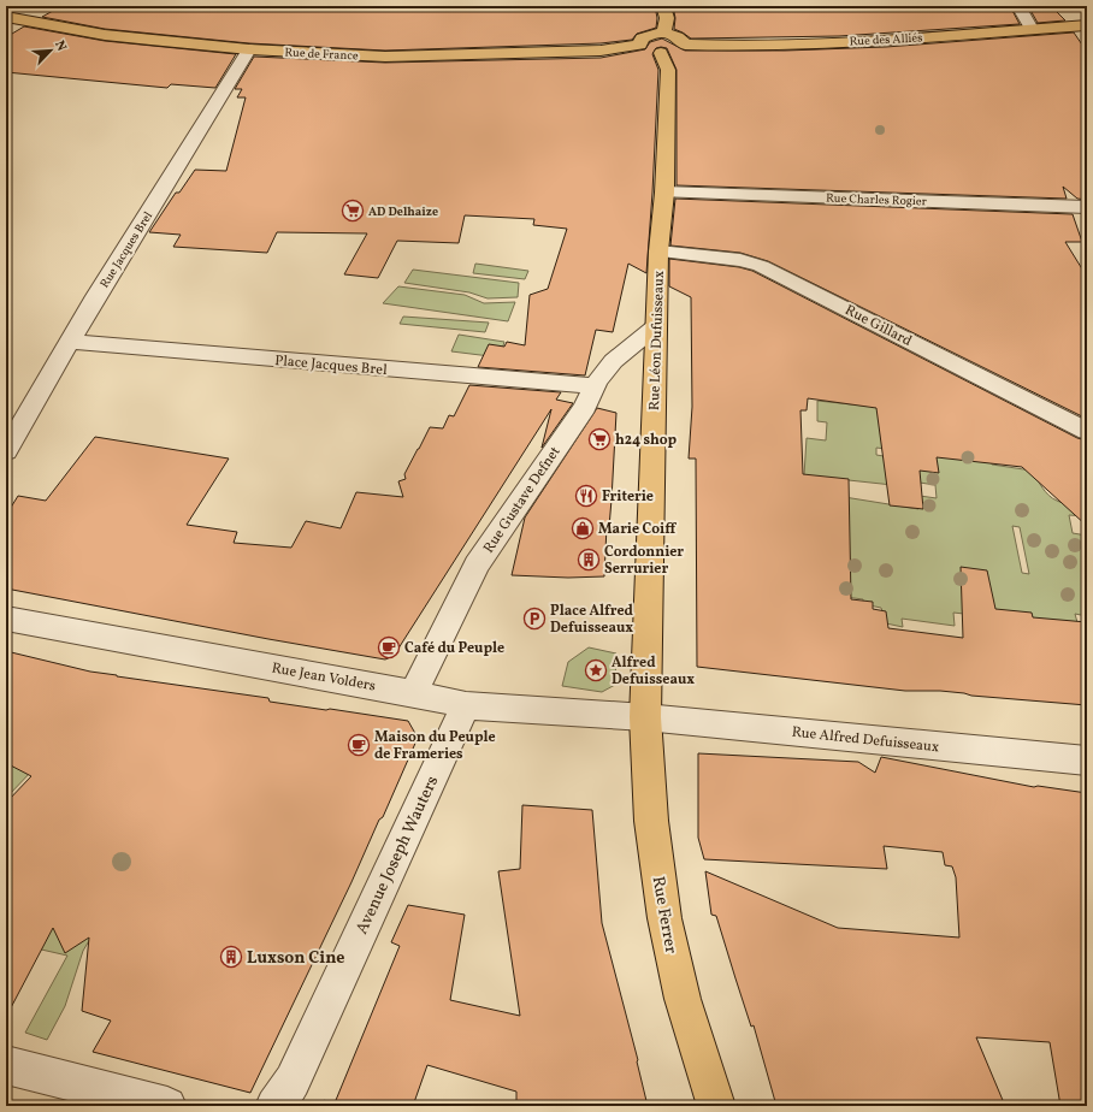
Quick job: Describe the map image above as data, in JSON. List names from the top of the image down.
{
  "streets": {
    "main road": [
      "Rue des Alliés",
      "Rue de France",
      "Rue Léon Dufuisseaux",
      "Rue Ferrer"
    ],
    "street": [
      "Rue Charles Rogier",
      "Rue Jacques Brel",
      "Rue Gillard",
      "Place Jacques Brel",
      "Rue Gustave Defnet",
      "Rue Jean Volders",
      "Rue Alfred Defuisseaux",
      "Avenue Joseph Wauters"
    ]
  },
  "crossings": [
    ["Rue des Alliés", "Rue de France"],
    ["Rue des Alliés", "Rue Léon Dufuisseaux"],
    ["Rue de France", "Rue Jacques Brel"],
    ["Rue de France", "Rue Léon Dufuisseaux"],
    ["Rue Charles Rogier", "Rue Léon Dufuisseaux"],
    ["Rue Jacques Brel", "Place Jacques Brel"],
    ["Rue Gillard", "Rue Léon Dufuisseaux"],
    ["Rue Léon Dufuisseaux", "Rue Gustave Defnet"],
    ["Rue Léon Dufuisseaux", "Rue Jean Volders"],
    ["Rue Léon Dufuisseaux", "Rue Alfred Defuisseaux"],
    ["Rue Léon Dufuisseaux", "Rue Ferrer"],
    ["Place Jacques Brel", "Rue Gustave Defnet"],
    ["Rue Gustave Defnet", "Rue Jean Volders"],
    ["Rue Jean Volders", "Rue Alfred Defuisseaux"],
    ["Rue Jean Volders", "Avenue Joseph Wauters"],
    ["Rue Jean Volders", "Rue Ferrer"],
    ["Rue Alfred Defuisseaux", "Rue Ferrer"]
  ],
  "places": {
    "supermarket": ["AD Delhaize", "h24 shop"],
    "restaurant": ["Friterie"],
    "shop": ["Marie Coiff"],
    "building": ["Cordonnier Serrurier", "Luxson Cine"],
    "parking": ["Place Alfred Defuisseaux"],
    "cafe": ["Café du Peuple", "Maison du Peuple de Frameries"],
    "place": ["Alfred Defuisseaux"]
  },
  "north": "top right"
}
